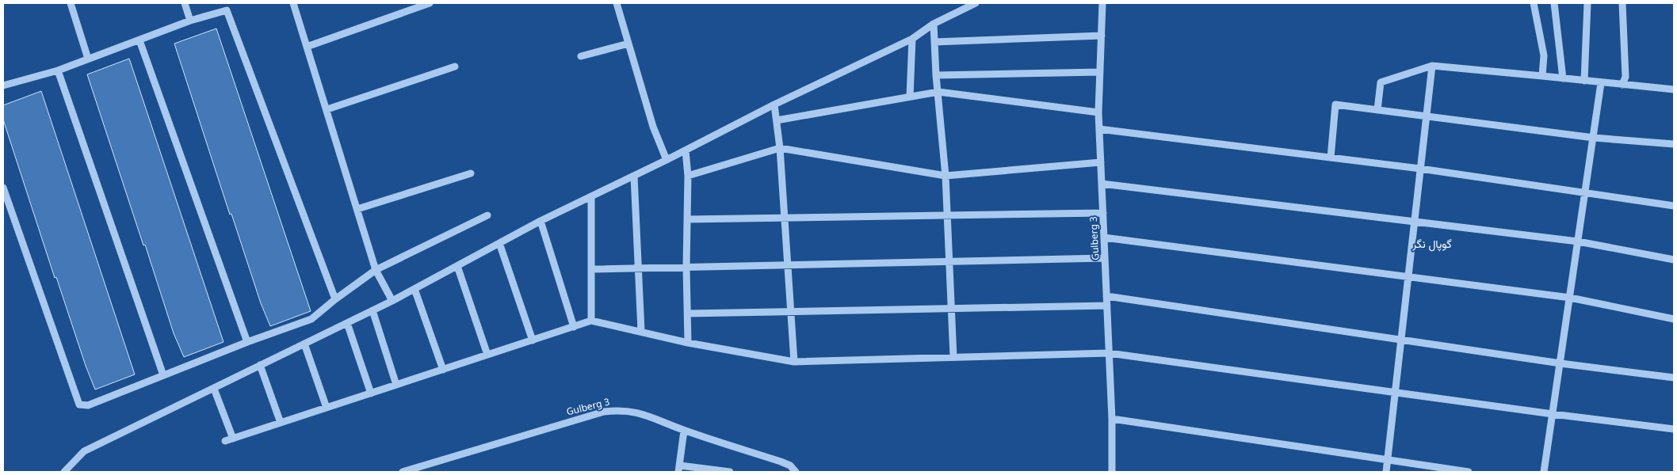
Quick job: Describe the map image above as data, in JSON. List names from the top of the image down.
{
  "streets": {
    "street": ["Gulberg 3"]
  },
  "districts": ["گوپال نگر"]
}
